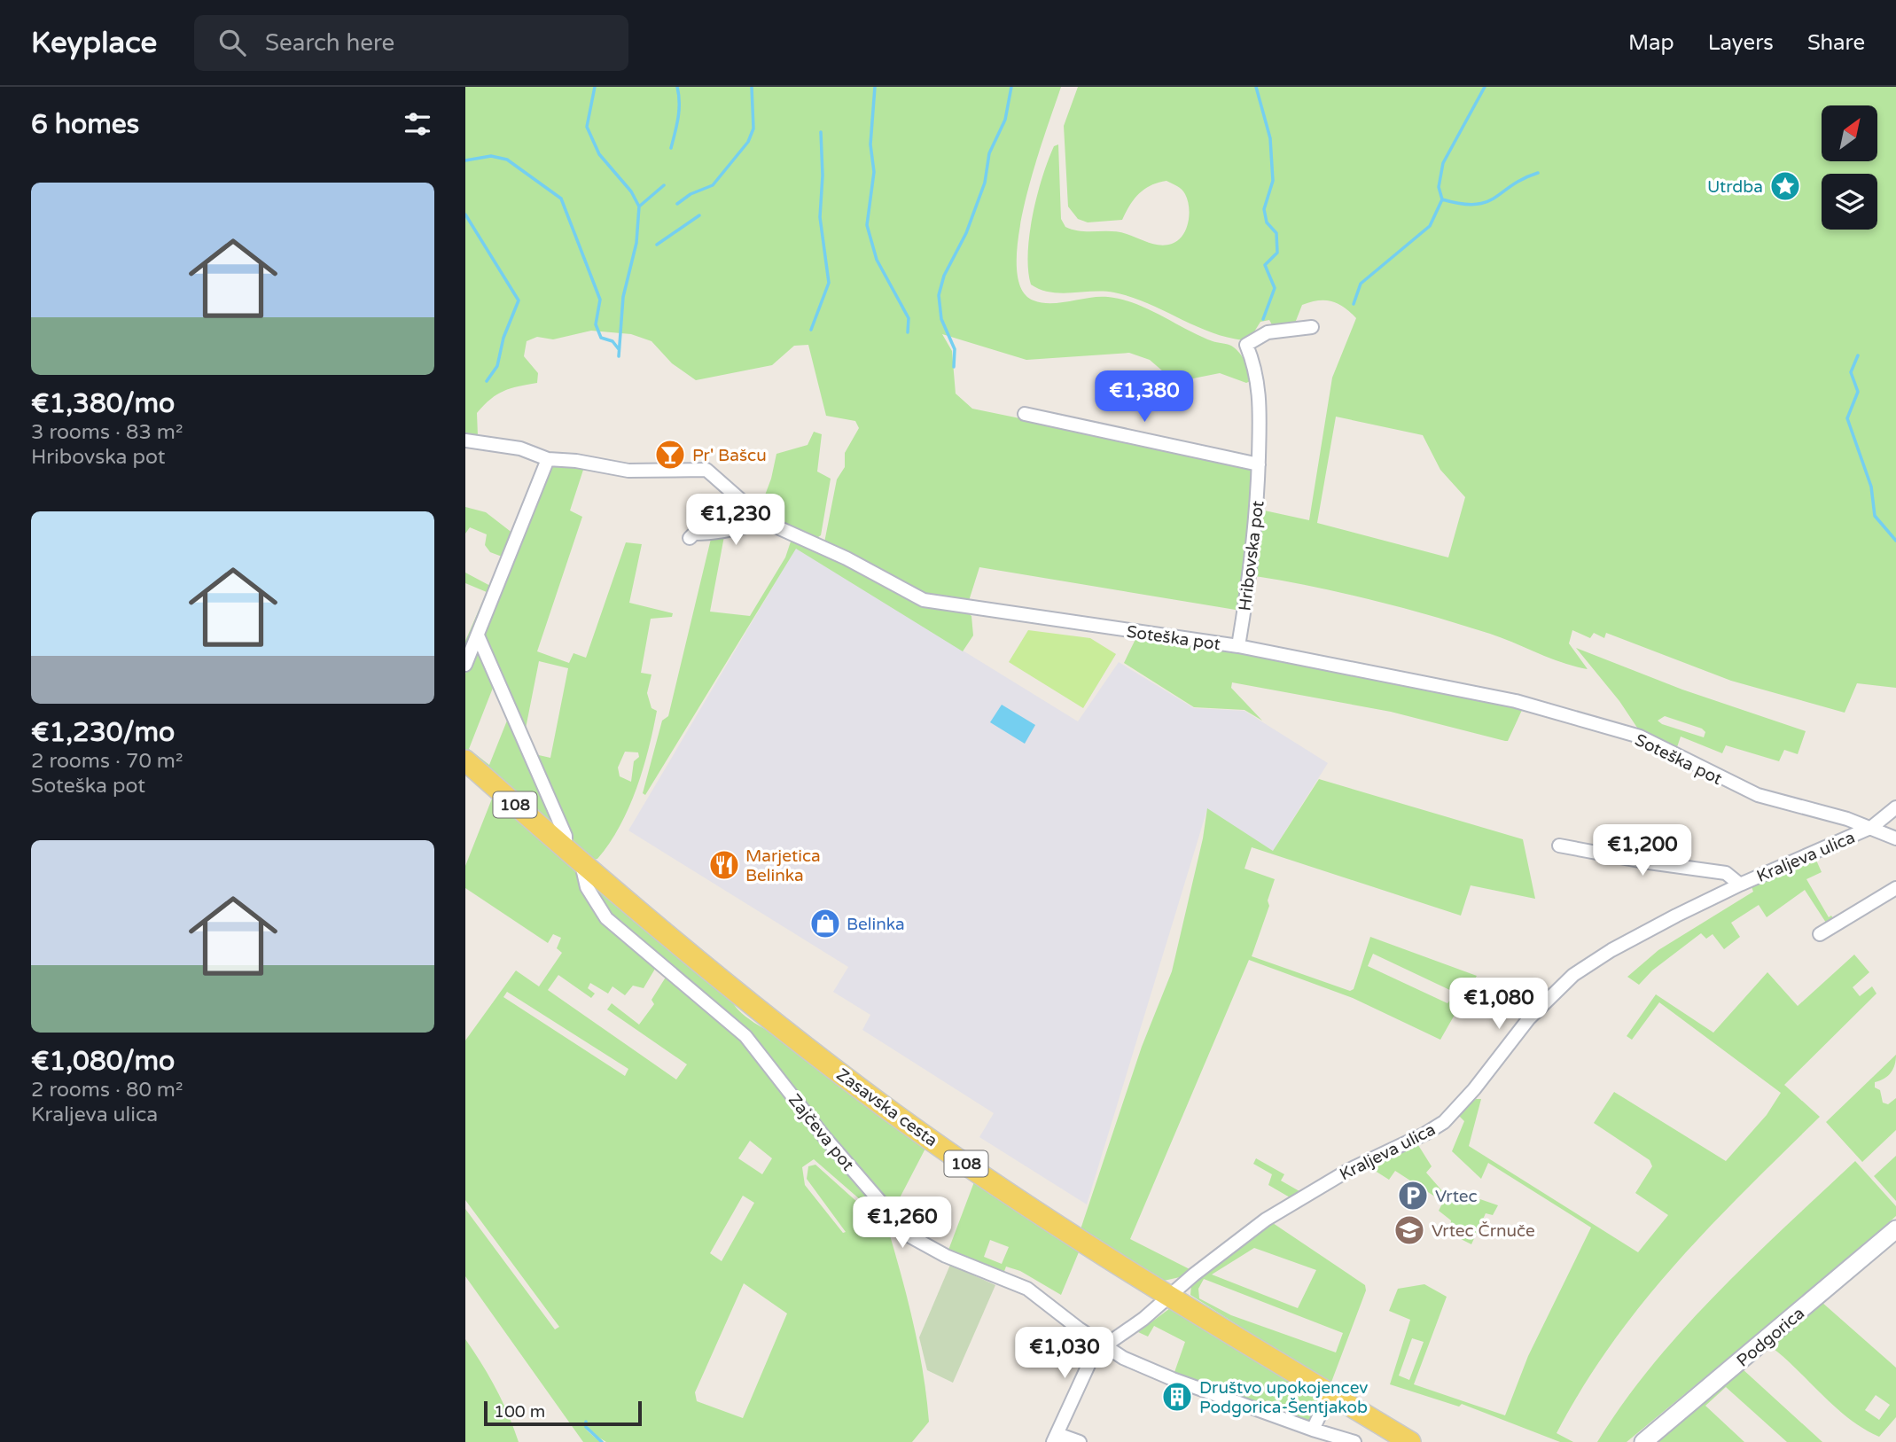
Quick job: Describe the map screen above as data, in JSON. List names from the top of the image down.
{
  "streets": {
    "main road": ["108", "Zasavska cesta", "Podgorica"],
    "street": [
      "Hribovska pot",
      "Soteška pot",
      "Kraljeva ulica",
      "Zajčeva pot"
    ]
  },
  "crossings": [
    ["Hribovska pot", "Soteška pot"],
    ["Soteška pot", "Kraljeva ulica"],
    ["Kraljeva ulica", "Zasavska cesta"],
    ["Kraljeva ulica", "Zajčeva pot"],
    ["Zasavska cesta", "Zajčeva pot"]
  ],
  "places": {
    "place": ["Utrdba"],
    "bar": ["Pr' Bašcu"],
    "restaurant": ["Marjetica Belinka"],
    "shop": ["Belinka"],
    "parking": ["Vrtec"],
    "school or university": ["Vrtec Črnuče"],
    "building": ["Društvo upokojencev Podgorica-Šentjakob"]
  },
  "scale_bar": "100 m",
  "north": "top right",
  "page": {
    "header": "Keyplace",
    "search": "Search here",
    "nav": ["Map", "Layers", "Share"],
    "heading": "6 homes",
    "list": [
      {
        "name": "€1,380/mo",
        "note": "3 rooms · 83 m² · Hribovska pot"
      },
      {
        "name": "€1,230/mo",
        "note": "2 rooms · 70 m² · Soteška pot"
      },
      {
        "name": "€1,080/mo",
        "note": "2 rooms · 80 m² · Kraljeva ulica"
      }
    ],
    "price": [
      "€1,380",
      "€1,230",
      "€1,200",
      "€1,080",
      "€1,260",
      "€1,030"
    ],
    "scale": "100 m"
  }
}
